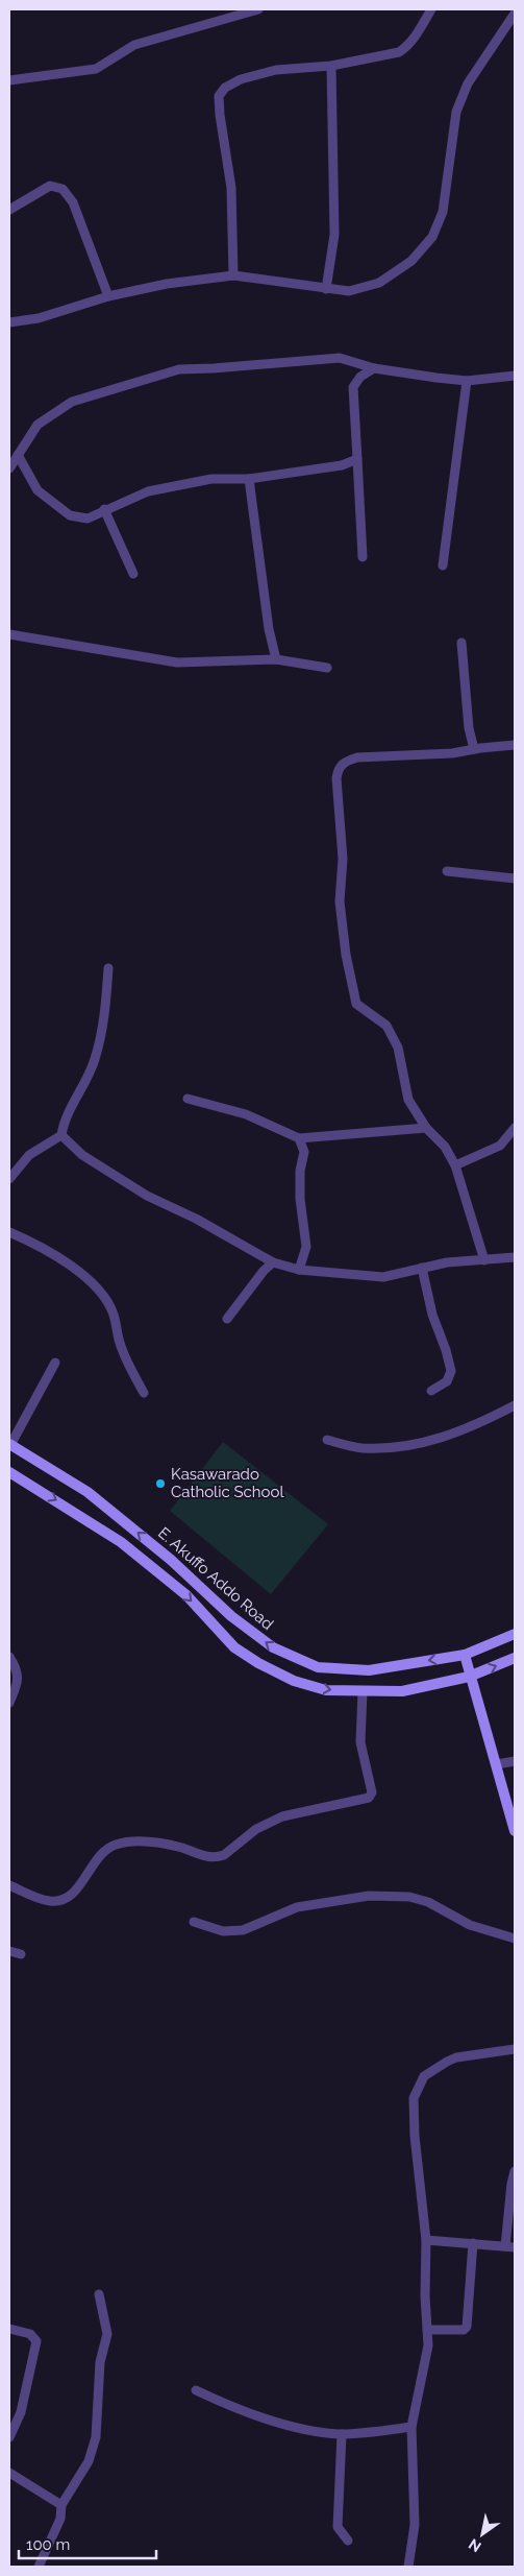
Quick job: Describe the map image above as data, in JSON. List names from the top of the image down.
{
  "streets": {
    "main road": ["E. Akuffo Addo Road"]
  },
  "places": ["Kasawarado Catholic School"],
  "scale_bar": "100 m",
  "north": "bottom left"
}
